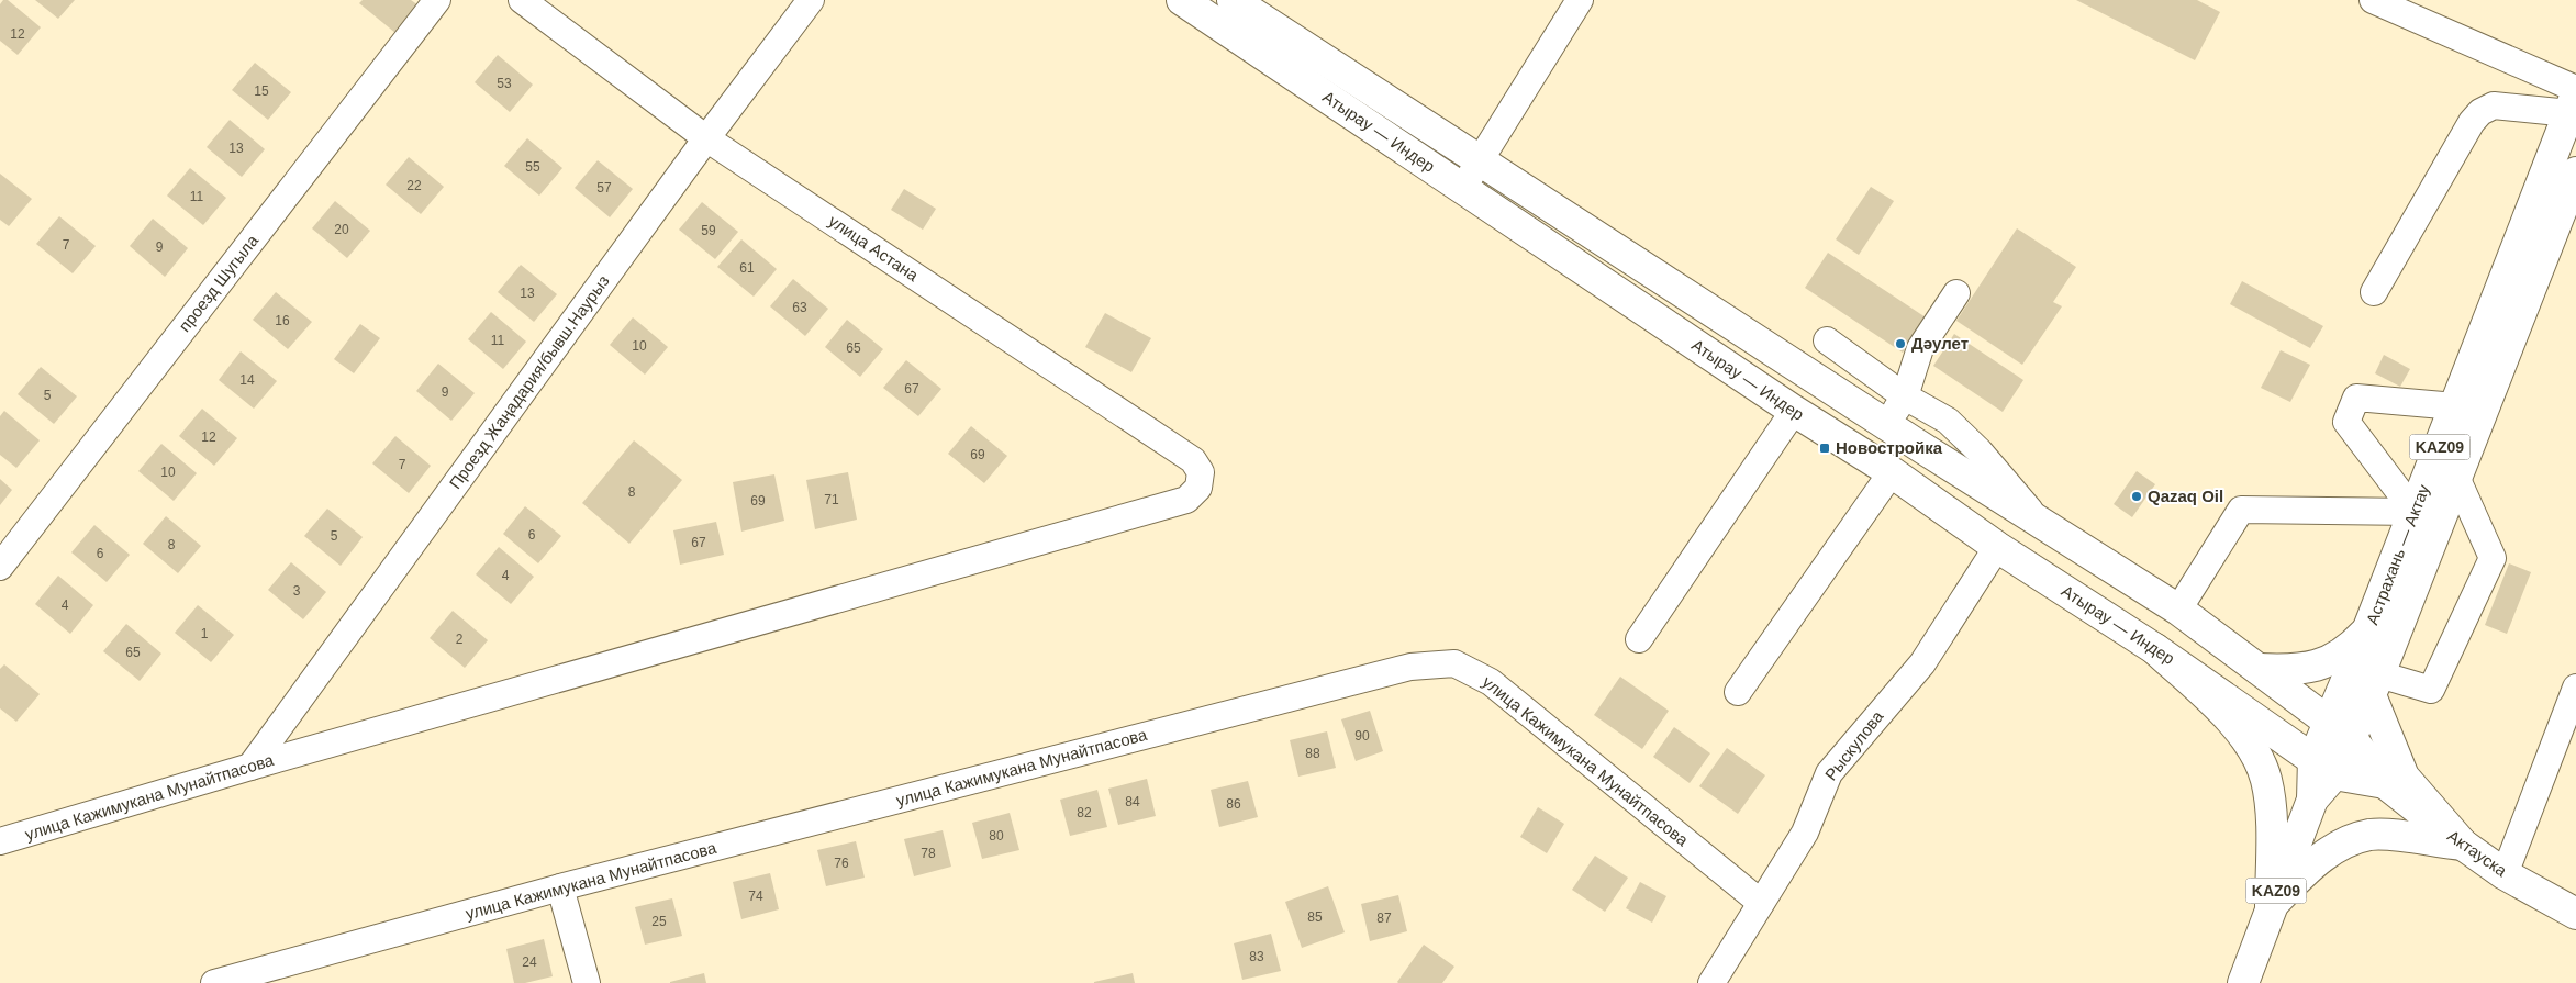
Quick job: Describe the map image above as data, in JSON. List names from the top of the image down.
{
  "streets": {
    "main road": [
      "Атырау — Индер",
      "KAZ09",
      "Астрахань — Актау",
      "Актауска"
    ],
    "street": [
      "улица Астана",
      "проезд Шугыла",
      "Проезд Жаңадария/бывш.Наурыз",
      "Рыскулова",
      "улица Кажимукана Мунайтпасова"
    ]
  },
  "crossings": [
    ["Атырау — Индер", "Астрахань — Актау"],
    ["Атырау — Индер", "Рыскулова"],
    ["Атырау — Индер", "Актауска"],
    ["улица Астана", "Проезд Жаңадария/бывш.Наурыз"],
    ["улица Астана", "улица Кажимукана Мунайтпасова"],
    ["Проезд Жаңадария/бывш.Наурыз", "улица Кажимукана Мунайтпасова"],
    ["Астрахань — Актау", "Актауска"],
    ["Рыскулова", "улица Кажимукана Мунайтпасова"]
  ],
  "places": {
    "other": ["Дәулет", "Qazaq Oil"],
    "transit": ["Новостройка"]
  },
  "house_numbers": [
    "12",
    "53",
    "15",
    "13",
    "55",
    "22",
    "57",
    "11",
    "20",
    "59",
    "7",
    "9",
    "61",
    "13",
    "63",
    "16",
    "11",
    "10",
    "65",
    "14",
    "67",
    "9",
    "5",
    "12",
    "69",
    "7",
    "10",
    "8",
    "71",
    "69",
    "6",
    "5",
    "67",
    "8",
    "6",
    "4",
    "3",
    "4",
    "1",
    "2",
    "65",
    "90",
    "88",
    "84",
    "86",
    "82",
    "80",
    "78",
    "76",
    "74",
    "85",
    "87",
    "25",
    "83",
    "24"
  ]
}
